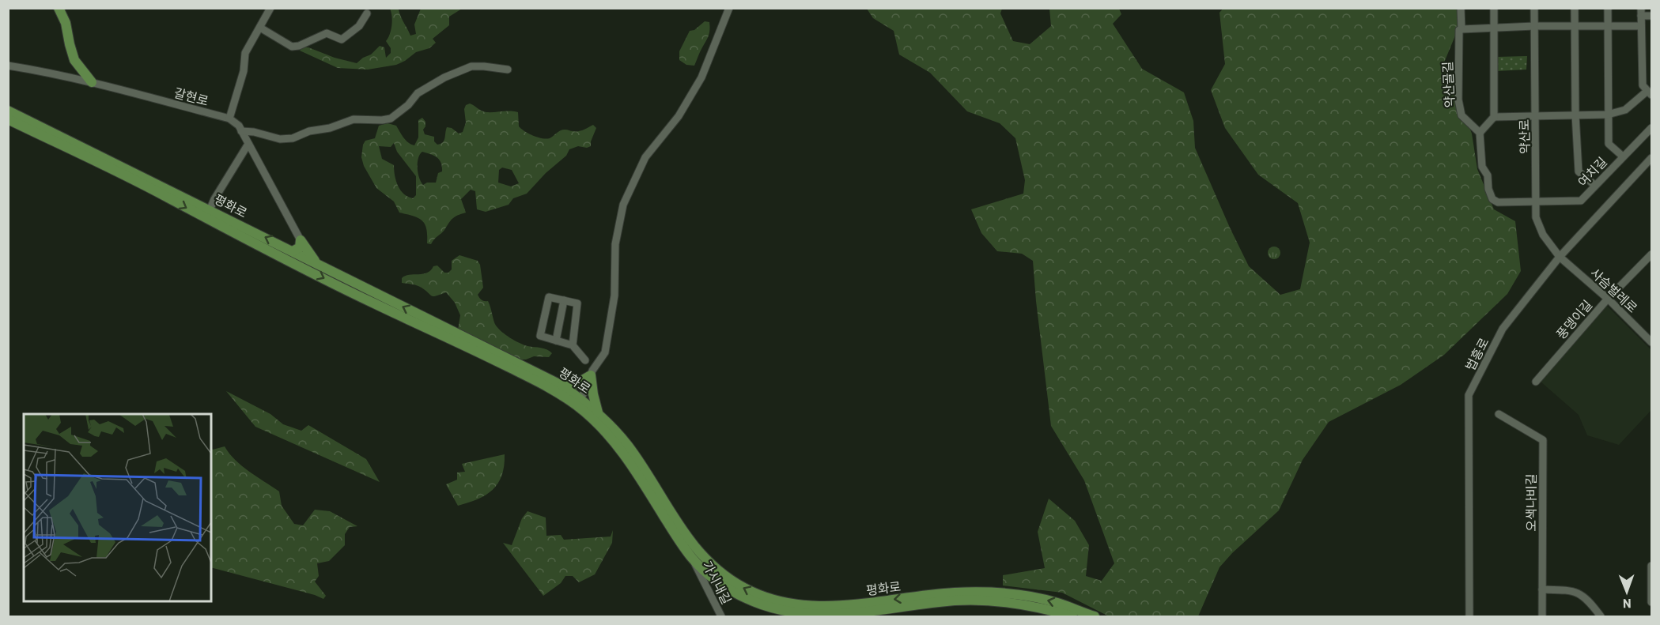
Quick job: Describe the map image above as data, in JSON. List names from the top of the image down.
{
  "streets": {
    "main road": ["평화로"],
    "street": [
      "약산골길",
      "갈현로",
      "약산로",
      "여치길",
      "사슴벌레로",
      "풍뎅이길",
      "법흥로",
      "오색나비길",
      "가시내길"
    ]
  },
  "crossings": [
    ["약산로", "여치길"],
    ["약산로", "사슴벌레로"],
    ["약산로", "법흥로"],
    ["평화로", "가시내길"],
    ["사슴벌레로", "풍뎅이길"],
    ["사슴벌레로", "법흥로"]
  ],
  "north": "bottom"
}
